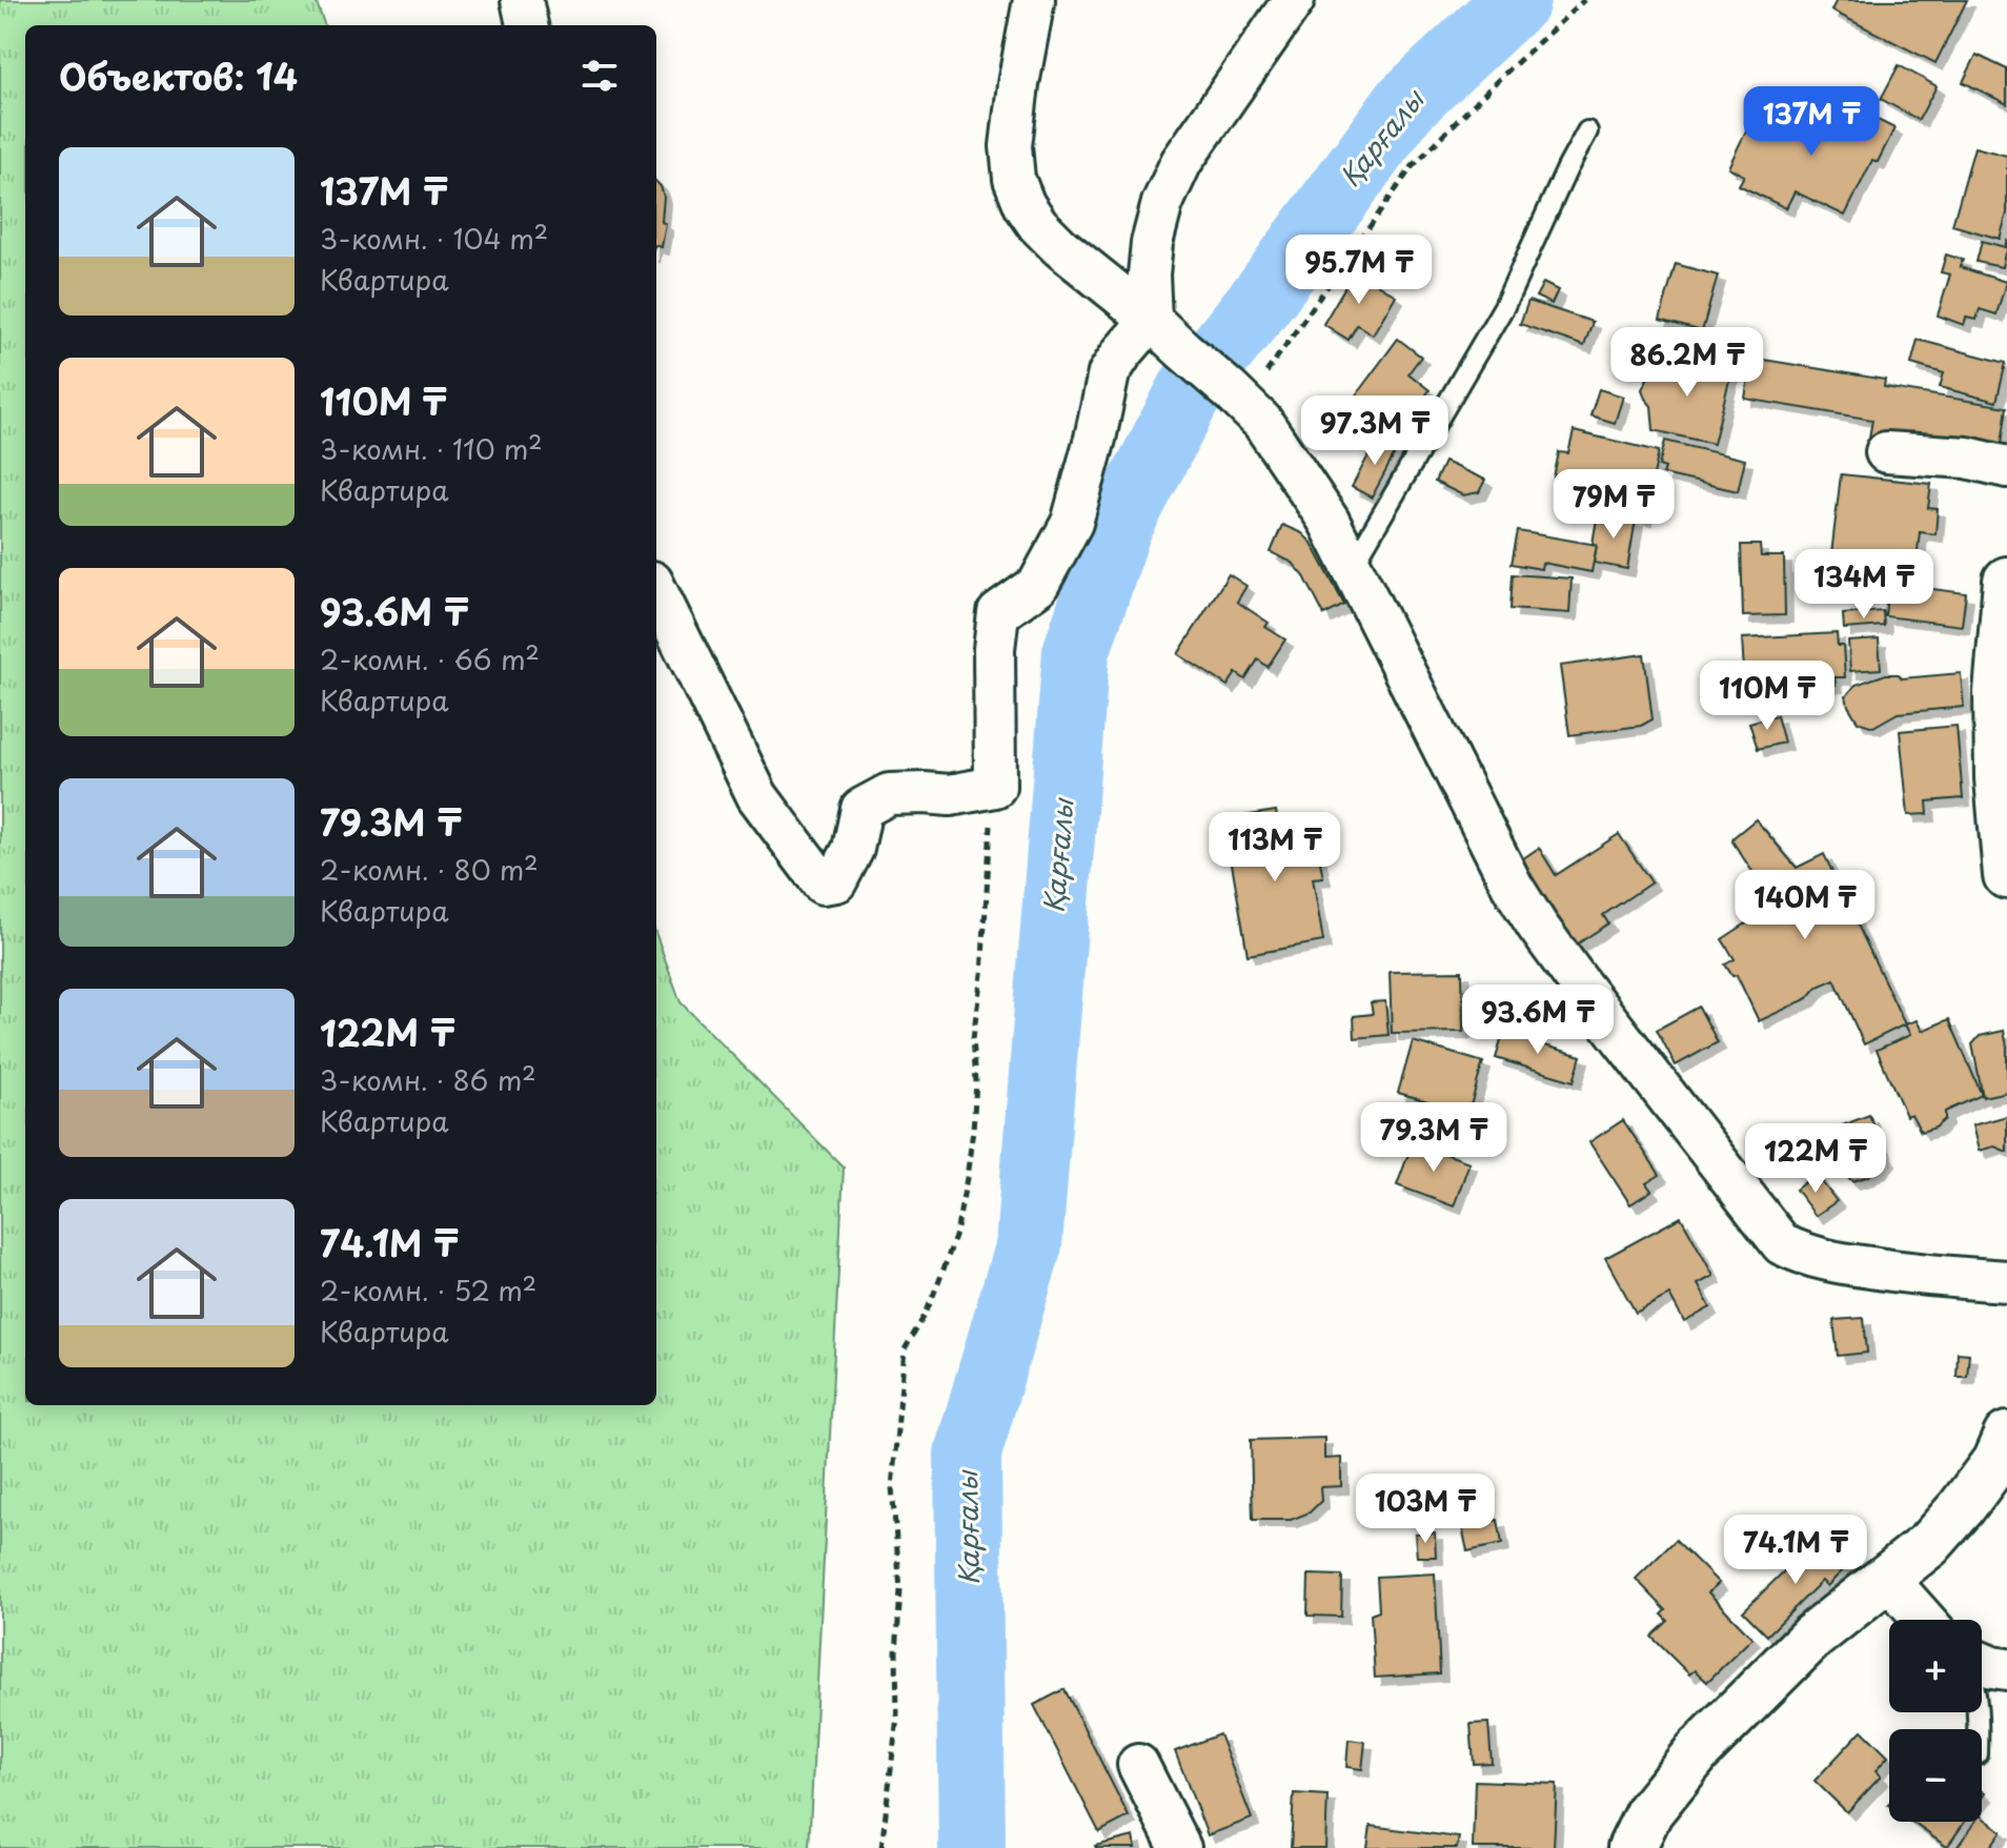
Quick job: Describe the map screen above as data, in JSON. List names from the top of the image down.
{
  "water": ["Қарғалы"],
  "page": {
    "heading": "Объектов: 14",
    "price": [
      "137M ₸",
      "95.7M ₸",
      "86.2M ₸",
      "97.3M ₸",
      "79M ₸",
      "134M ₸",
      "110M ₸",
      "113M ₸",
      "140M ₸",
      "93.6M ₸",
      "79.3M ₸",
      "122M ₸",
      "103M ₸",
      "74.1M ₸"
    ],
    "list": [
      {
        "name": "137M ₸",
        "note": "3-комн. · 104 m² · Квартира"
      },
      {
        "name": "110M ₸",
        "note": "3-комн. · 110 m² · Квартира"
      },
      {
        "name": "93.6M ₸",
        "note": "2-комн. · 66 m² · Квартира"
      },
      {
        "name": "79.3M ₸",
        "note": "2-комн. · 80 m² · Квартира"
      },
      {
        "name": "122M ₸",
        "note": "3-комн. · 86 m² · Квартира"
      },
      {
        "name": "74.1M ₸",
        "note": "2-комн. · 52 m² · Квартира"
      }
    ],
    "map_buttons": ["+", "−"]
  }
}
